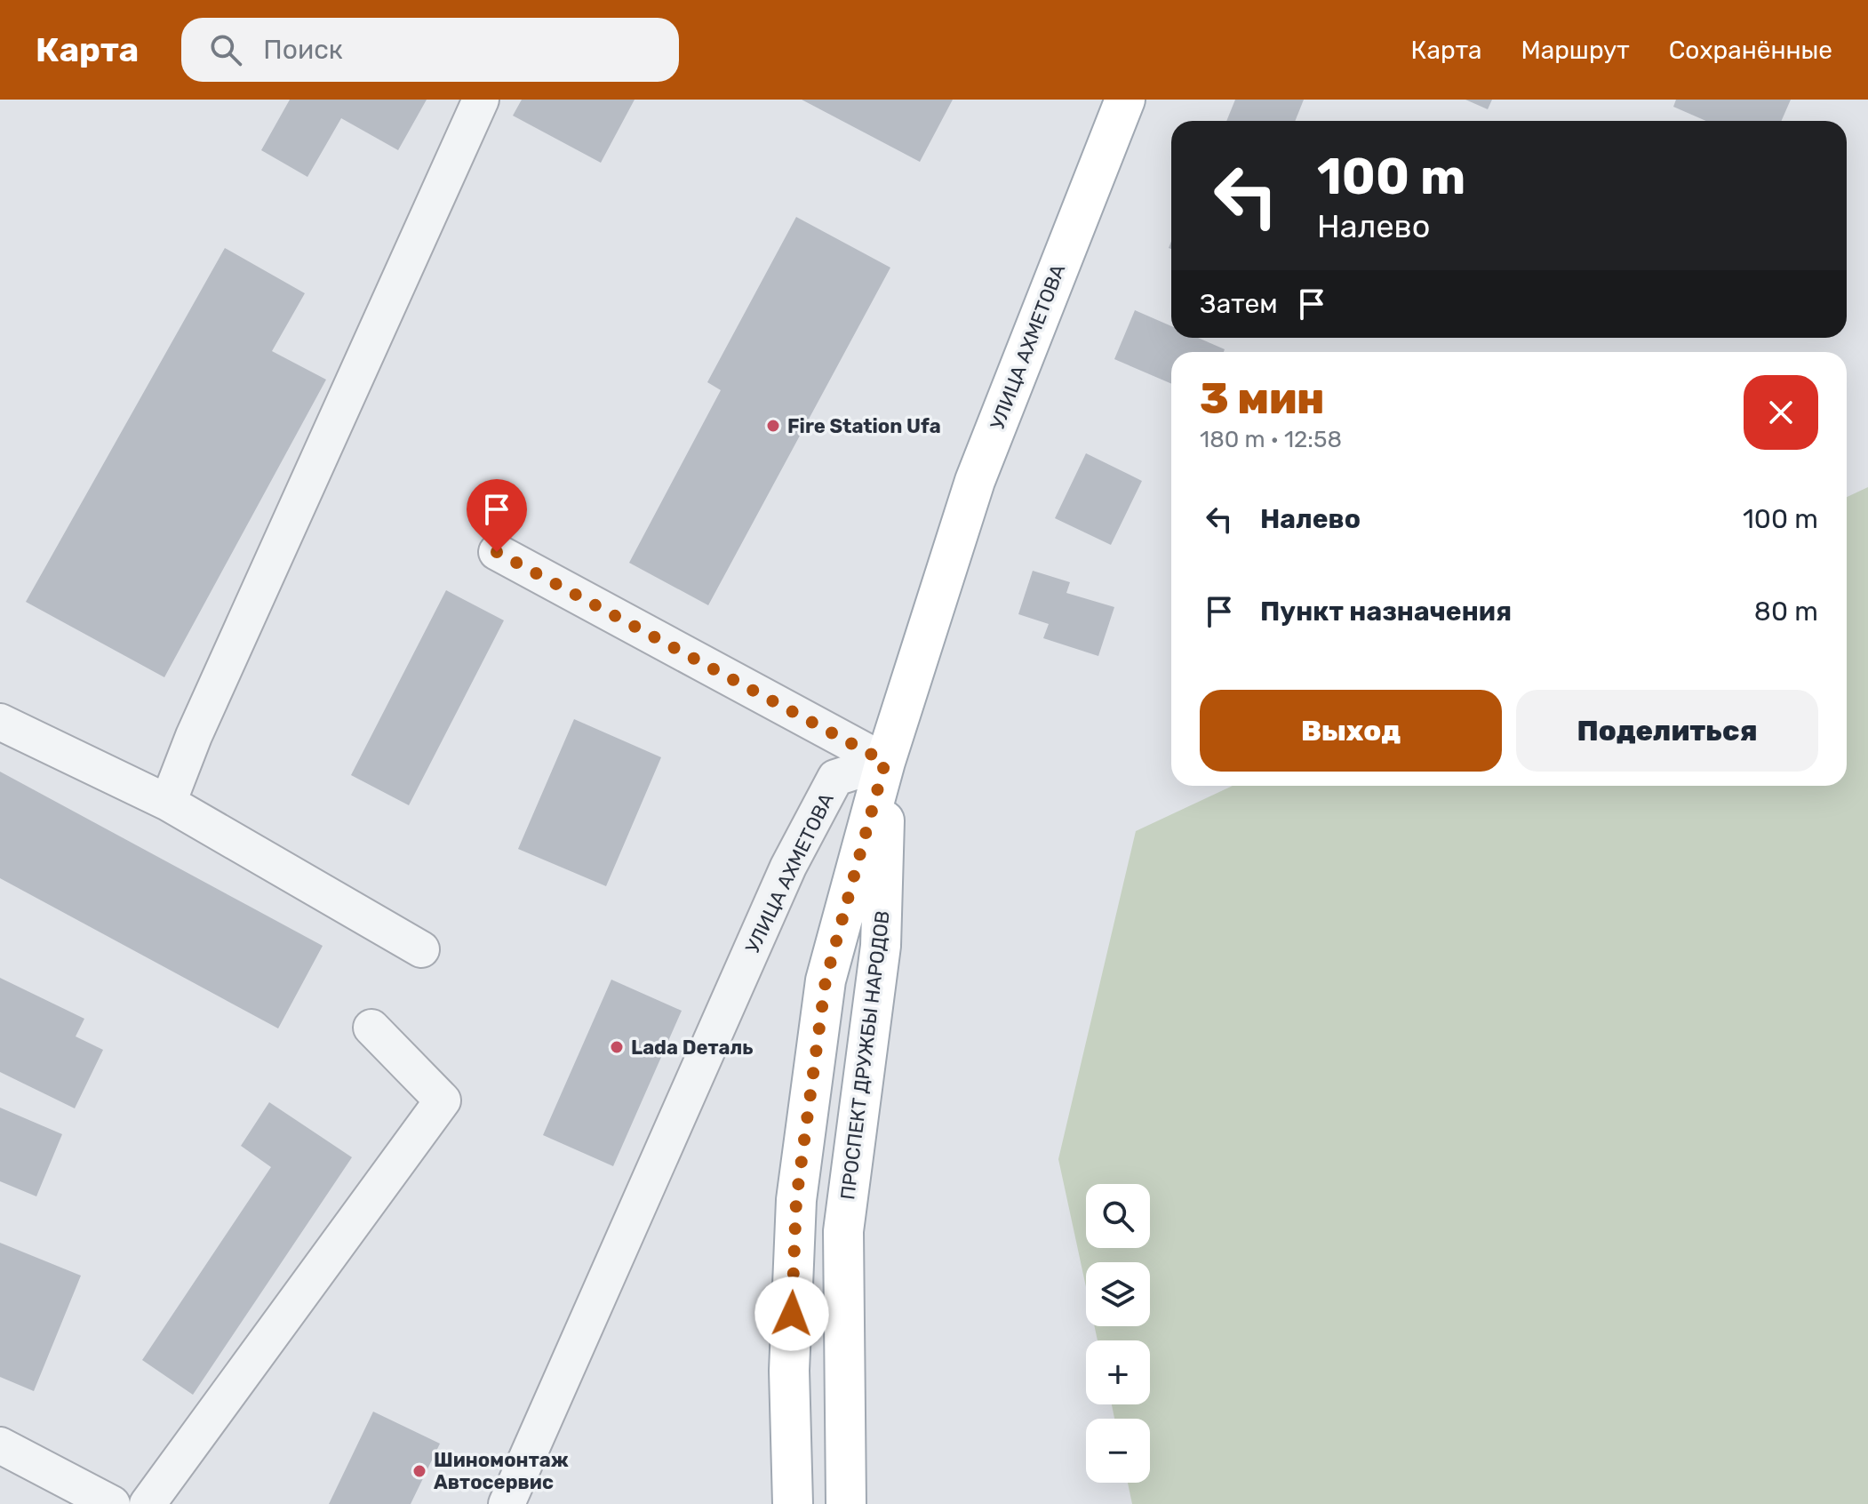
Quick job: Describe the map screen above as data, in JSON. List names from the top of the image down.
{
  "streets": {
    "main road": ["УЛИЦА АХМЕТОВА", "ПРОСПЕКТ ДРУЖБЫ НАРОДОВ"]
  },
  "crossings": [
    ["УЛИЦА АХМЕТОВА", "ПРОСПЕКТ ДРУЖБЫ НАРОДОВ"]
  ],
  "places": ["Fire Station Ufa", "Lada Dеталь", "Шиномонтаж Автосервис"],
  "page": {
    "header": "Карта",
    "search": "Поиск",
    "nav": ["Карта", "Маршрут", "Сохранённые"],
    "turn": ["100 m", "Налево"],
    "then": "Затем",
    "heading": ["3 мин", "180 m · 12:58"],
    "list": [
      {
        "name": "Налево",
        "value": "100 m"
      },
      {
        "name": "Пункт назначения",
        "value": "80 m"
      }
    ],
    "buttons": ["Выход", "Поделиться"],
    "map_buttons": ["+", "−"]
  }
}
